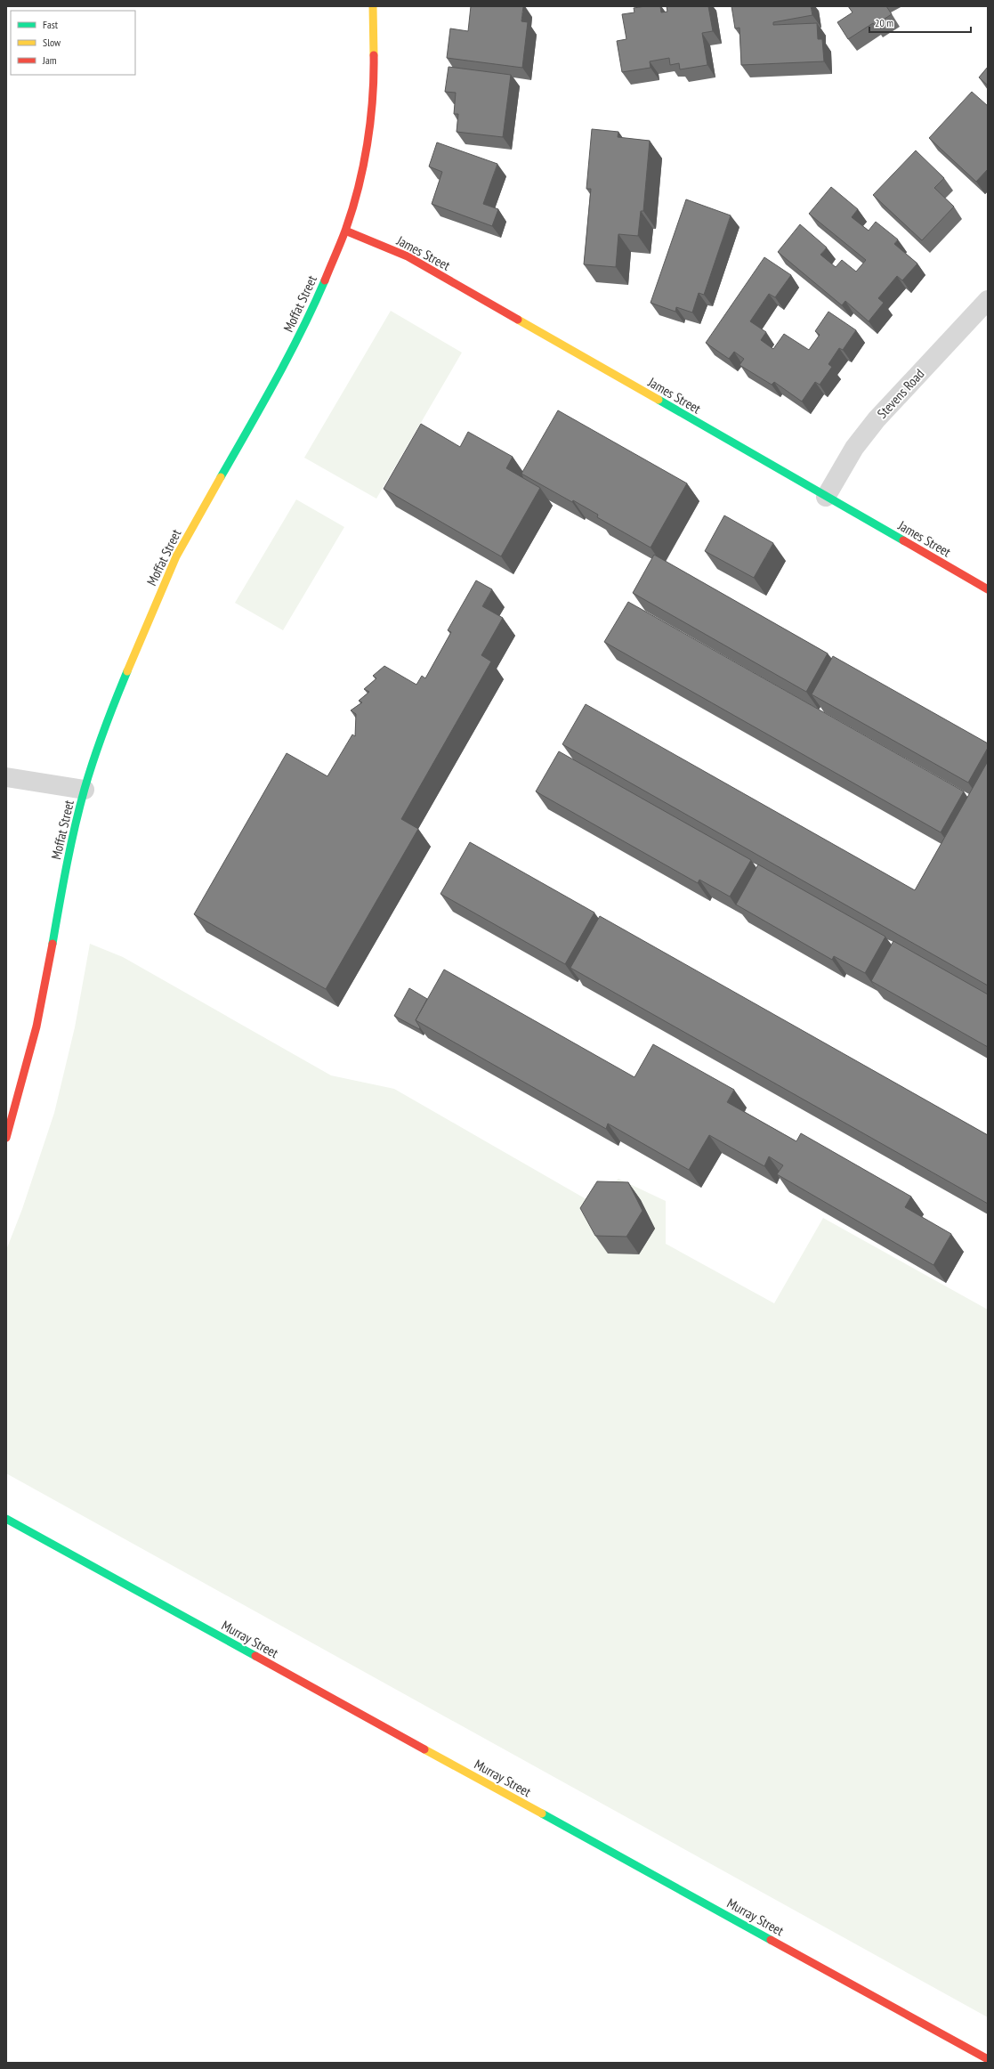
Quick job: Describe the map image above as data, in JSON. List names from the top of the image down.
{
  "streets": {
    "street": [
      "James Street",
      "Moffat Street",
      "Stevens Road",
      "Murray Street"
    ]
  },
  "crossings": [
    ["James Street", "Moffat Street"],
    ["James Street", "Stevens Road"]
  ],
  "legend": ["Fast", "Slow", "Jam"],
  "scale_bar": "20 m"
}
